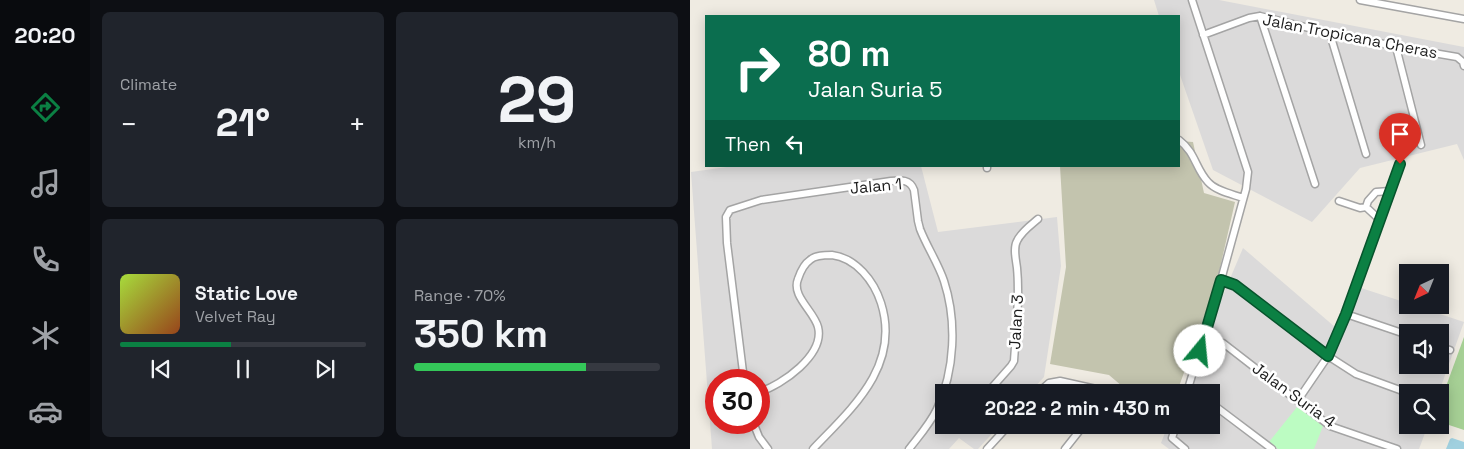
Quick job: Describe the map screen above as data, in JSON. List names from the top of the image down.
{
  "streets": {
    "street": [
      "Jalan Tropicana Cheras",
      "Jalan 1",
      "Jalan 3",
      "Jalan Suria 4"
    ]
  },
  "north": "bottom left",
  "page": {
    "tabs": "20:20",
    "tile": [
      "Climate",
      ["29", "km/h"],
      ["Range · 70%", "350 km"]
    ],
    "turn": ["80 m", "Jalan Suria 5"],
    "heat": ["−", "21°", "+"],
    "then": "Then",
    "song": ["Static Love", "Velvet Ray"],
    "limit": "30",
    "trip": "20:22 · 2 min · 430 m"
  }
}
